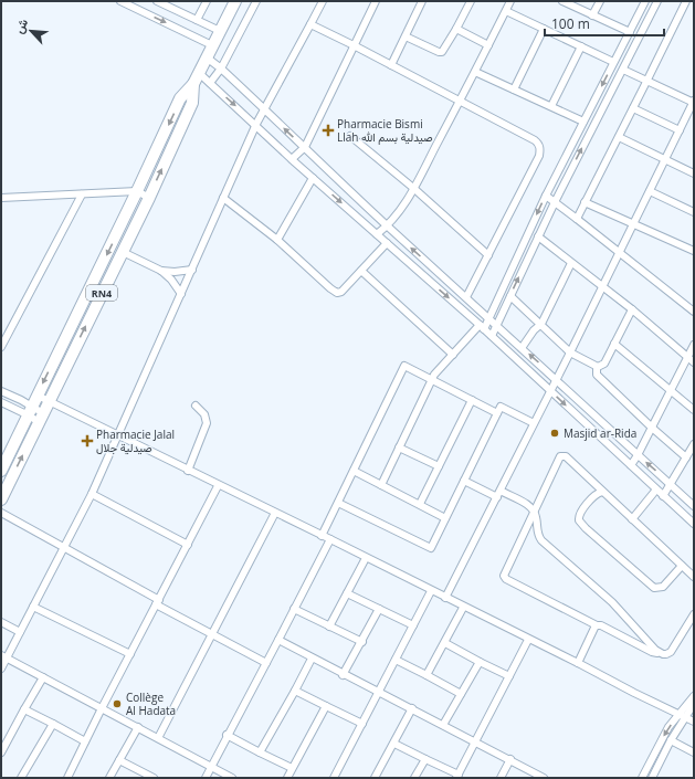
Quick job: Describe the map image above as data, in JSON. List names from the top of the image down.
{
  "streets": {
    "main road": ["RN4"]
  },
  "places": {
    "health": ["Pharmacie Bismi Llah صيدلية بسم الله", "Pharmacie Jalal صيدلية جلال"],
    "other": ["Masjid ar-Rida", "Collège Al Hadata"]
  },
  "scale_bar": "100 m",
  "north": "top left"
}
